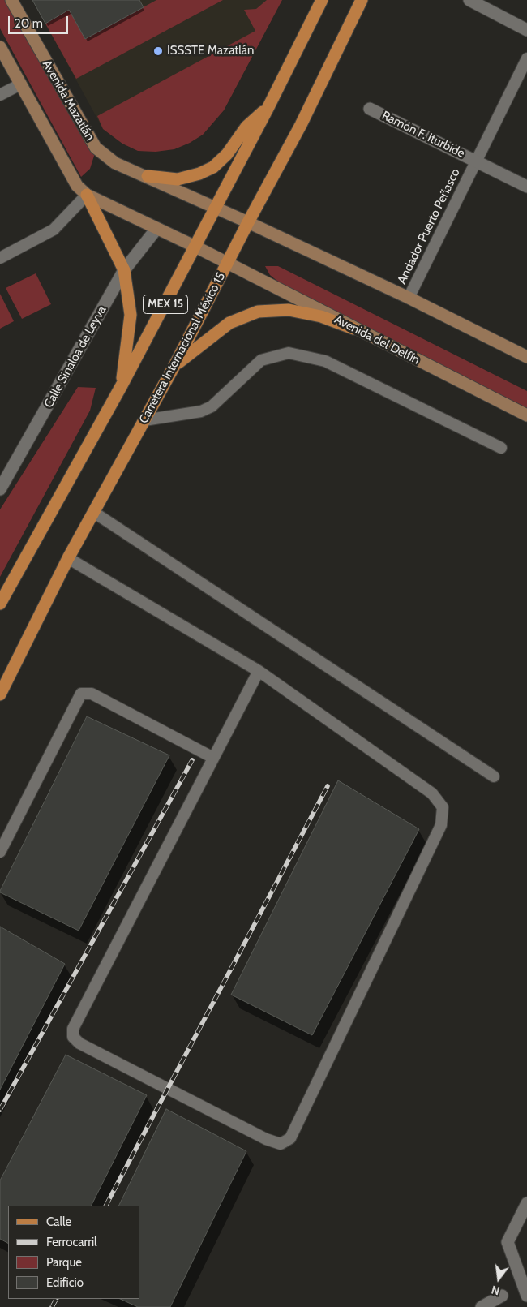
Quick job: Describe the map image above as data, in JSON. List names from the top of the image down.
{
  "streets": {
    "main road": ["MEX 15", "Carretera Internacional México 15"],
    "street": [
      "Avenida Mazatlán",
      "Ramón F. Iturbide",
      "Avenida del Delfín",
      "Calle Sinaloa de Leyva"
    ],
    "lane": ["Andador Puerto Peñasco"]
  },
  "crossings": [
    ["Avenida Mazatlán", "MEX 15"],
    ["Ramón F. Iturbide", "Andador Puerto Peñasco"],
    ["Avenida del Delfín", "Carretera Internacional México 15"]
  ],
  "places": ["ISSSTE Mazatlán"],
  "legend": [
    "Calle",
    "Ferrocarril",
    "Parque",
    "Edificio"
  ],
  "scale_bar": "20 m",
  "north": "bottom"
}
